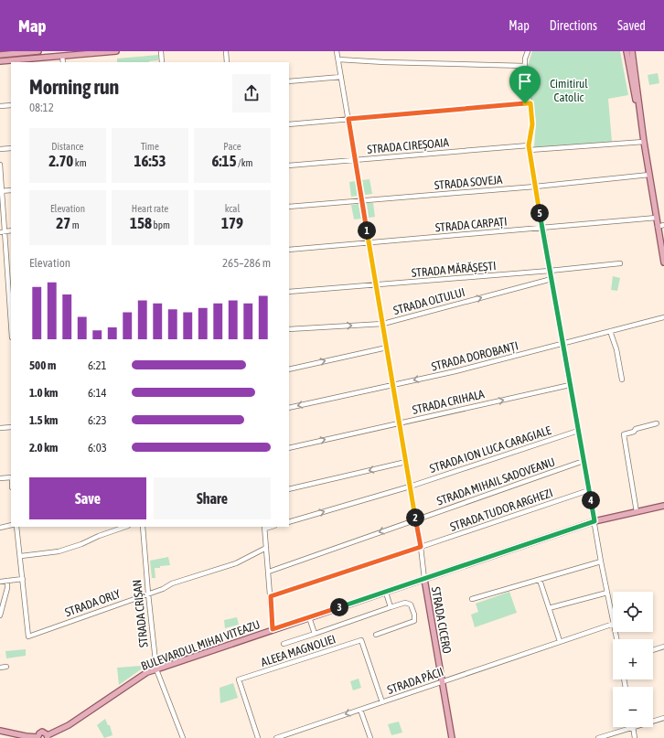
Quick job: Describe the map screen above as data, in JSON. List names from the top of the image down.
{
  "streets": {
    "main road": ["STRADA CICERO", "BULEVARDUL MIHAI VITEAZU"],
    "street": [
      "STRADA CIREȘOAIA",
      "STRADA SOVEJA",
      "STRADA CARPAȚI",
      "STRADA MĂRĂȘEȘTI",
      "STRADA OLTULUI",
      "STRADA DOROBANȚI",
      "STRADA CRIHALA",
      "STRADA ION LUCA CARAGIALE",
      "STRADA MIHAIL SADOVEANU",
      "STRADA TUDOR ARGHEZI",
      "STRADA ORLY",
      "STRADA CRIȘAN",
      "ALEEA MAGNOLIEI",
      "STRADA PĂCII"
    ]
  },
  "crossings": [
    ["STRADA CIREȘOAIA", "STRADA CICERO"],
    ["STRADA SOVEJA", "STRADA CICERO"],
    ["STRADA CARPAȚI", "STRADA CICERO"],
    ["STRADA MĂRĂȘEȘTI", "STRADA CICERO"],
    ["STRADA OLTULUI", "STRADA CICERO"],
    ["STRADA DOROBANȚI", "STRADA CICERO"],
    ["STRADA CRIHALA", "STRADA CICERO"],
    ["STRADA ION LUCA CARAGIALE", "STRADA CICERO"],
    ["STRADA MIHAIL SADOVEANU", "STRADA CICERO"],
    ["STRADA TUDOR ARGHEZI", "STRADA CICERO"],
    ["STRADA ORLY", "STRADA CRIȘAN"],
    ["STRADA CRIȘAN", "BULEVARDUL MIHAI VITEAZU"],
    ["STRADA CICERO", "BULEVARDUL MIHAI VITEAZU"],
    ["STRADA CICERO", "STRADA PĂCII"],
    ["ALEEA MAGNOLIEI", "STRADA PĂCII"]
  ],
  "one_way": [
    "STRADA OLTULUI",
    "STRADA DOROBANȚI",
    "STRADA CRIHALA",
    "STRADA MIHAIL SADOVEANU"
  ],
  "parks": ["Cimitirul Catolic"],
  "page": {
    "header": "Map",
    "nav": ["Map", "Directions", "Saved"],
    "heading": ["Morning run", "08:12"],
    "stats": [
      ["Distance", "2.70 km"],
      ["Time", "16:53"],
      ["Pace", "6:15 /km"],
      ["Elevation", "27 m"],
      ["Heart rate", "158 bpm"],
      ["kcal", "179"]
    ],
    "pins": [
      "5",
      "1",
      "4",
      "2",
      "3"
    ],
    "chart": ["Elevation", "265–286 m"],
    "list": [
      {
        "name": "500 m",
        "note": "6:21"
      },
      {
        "name": "1.0 km",
        "note": "6:14"
      },
      {
        "name": "1.5 km",
        "note": "6:23"
      },
      {
        "name": "2.0 km",
        "note": "6:03"
      }
    ],
    "buttons": ["Save", "Share"],
    "map_buttons": ["+", "−"]
  }
}
